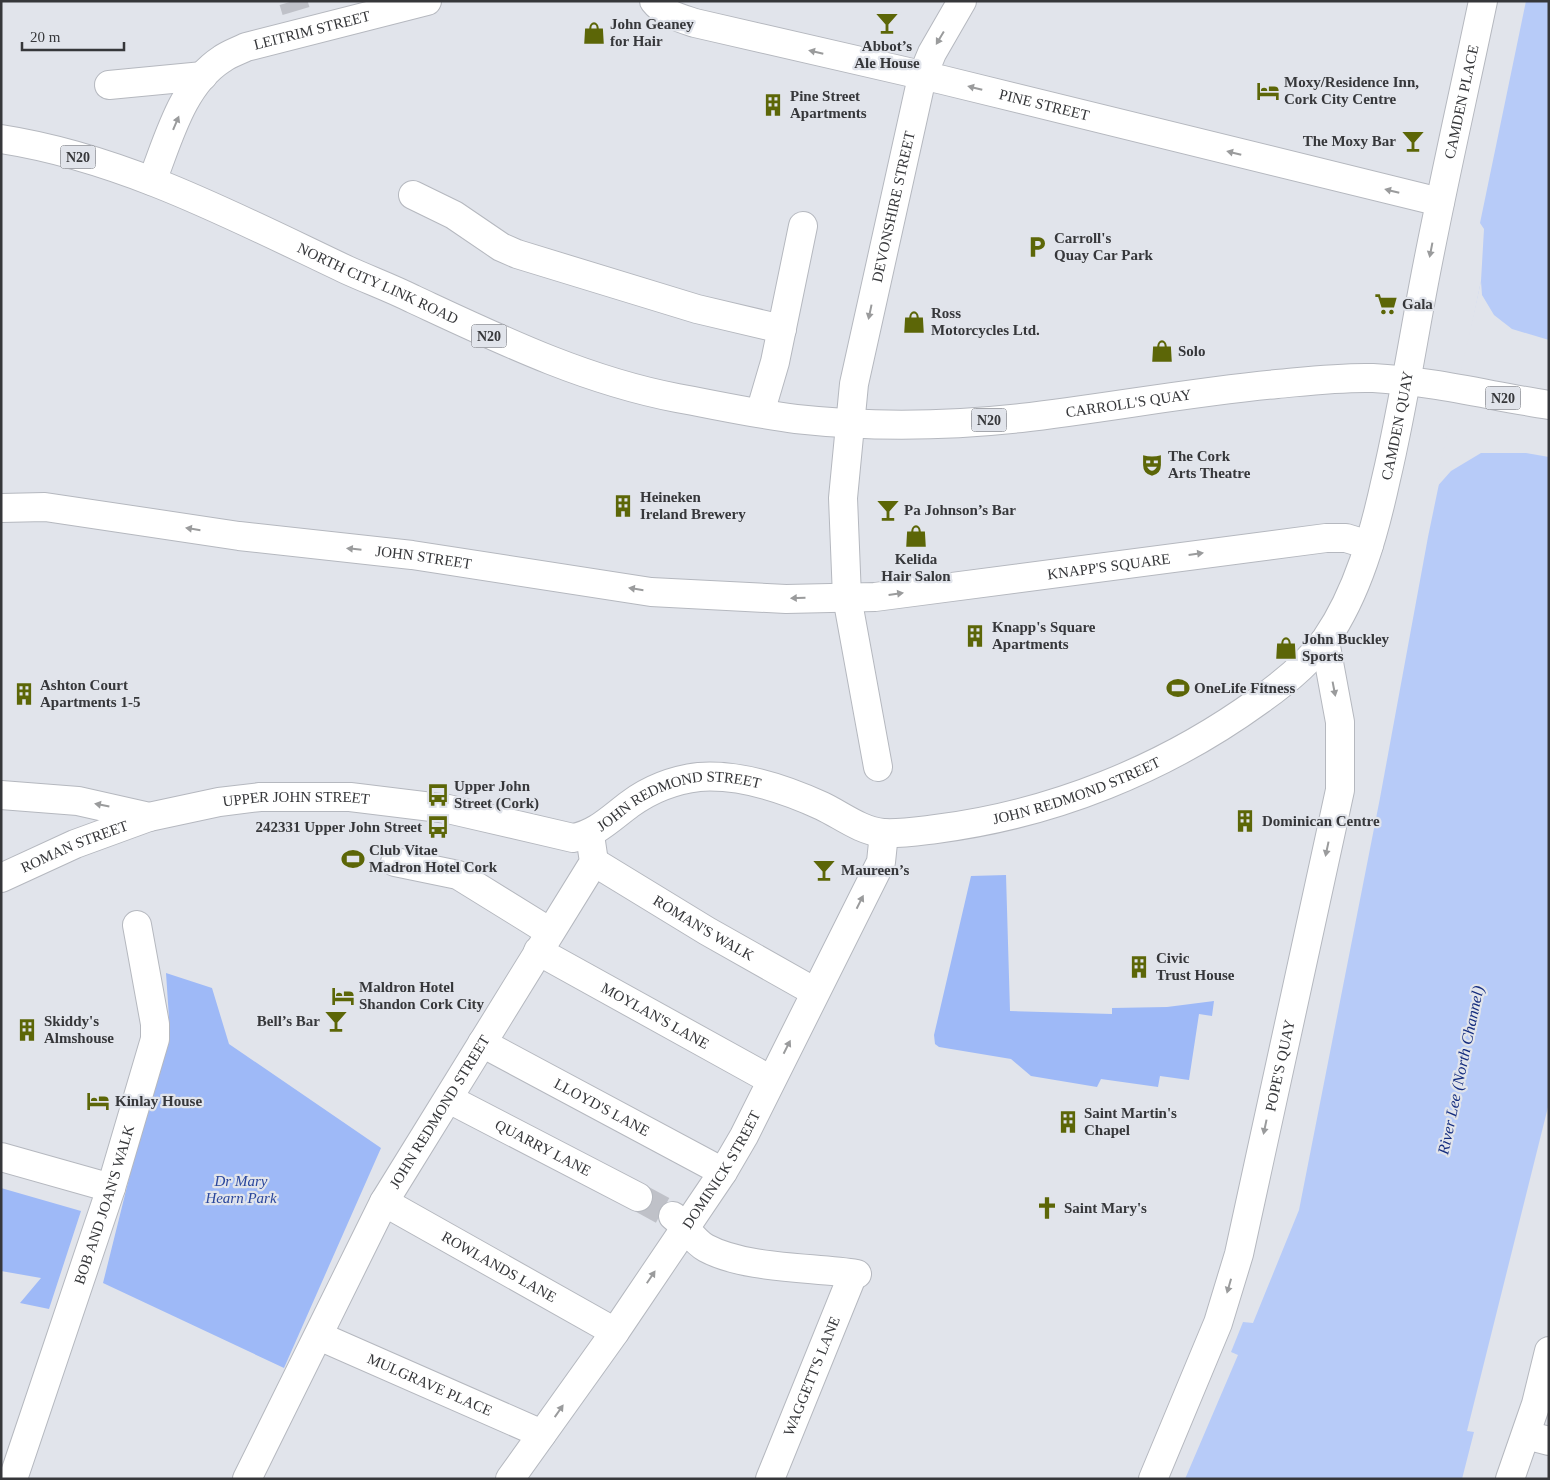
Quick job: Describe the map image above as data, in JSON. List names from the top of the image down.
{
  "streets": {
    "main road": [
      "LEITRIM STREET",
      "CAMDEN PLACE",
      "PINE STREET",
      "N20",
      "DEVONSHIRE STREET",
      "NORTH CITY LINK ROAD",
      "CARROLL'S QUAY",
      "CAMDEN QUAY",
      "JOHN STREET",
      "KNAPP'S SQUARE",
      "JOHN REDMOND STREET",
      "UPPER JOHN STREET",
      "ROMAN STREET",
      "ROMAN'S WALK",
      "MOYLAN'S LANE",
      "POPE'S QUAY",
      "LLOYD'S LANE",
      "QUARRY LANE",
      "DOMINICK STREET",
      "BOB AND JOAN'S WALK",
      "ROWLANDS LANE",
      "WAGGETT'S LANE",
      "MULGRAVE PLACE"
    ]
  },
  "crossings": [
    ["LEITRIM STREET", "NORTH CITY LINK ROAD"],
    ["CAMDEN PLACE", "PINE STREET"],
    ["CAMDEN PLACE", "CAMDEN QUAY"],
    ["PINE STREET", "DEVONSHIRE STREET"],
    ["PINE STREET", "CAMDEN QUAY"],
    ["N20", "CARROLL'S QUAY"],
    ["N20", "CAMDEN QUAY"],
    ["DEVONSHIRE STREET", "NORTH CITY LINK ROAD"],
    ["DEVONSHIRE STREET", "CARROLL'S QUAY"],
    ["DEVONSHIRE STREET", "JOHN STREET"],
    ["DEVONSHIRE STREET", "KNAPP'S SQUARE"],
    ["NORTH CITY LINK ROAD", "CARROLL'S QUAY"],
    ["CARROLL'S QUAY", "CAMDEN QUAY"],
    ["CAMDEN QUAY", "KNAPP'S SQUARE"],
    ["CAMDEN QUAY", "JOHN REDMOND STREET"],
    ["CAMDEN QUAY", "POPE'S QUAY"],
    ["JOHN STREET", "KNAPP'S SQUARE"],
    ["JOHN REDMOND STREET", "UPPER JOHN STREET"],
    ["JOHN REDMOND STREET", "ROMAN'S WALK"],
    ["JOHN REDMOND STREET", "MOYLAN'S LANE"],
    ["JOHN REDMOND STREET", "POPE'S QUAY"],
    ["JOHN REDMOND STREET", "LLOYD'S LANE"],
    ["JOHN REDMOND STREET", "QUARRY LANE"],
    ["JOHN REDMOND STREET", "DOMINICK STREET"],
    ["JOHN REDMOND STREET", "ROWLANDS LANE"],
    ["JOHN REDMOND STREET", "MULGRAVE PLACE"],
    ["UPPER JOHN STREET", "ROMAN STREET"],
    ["ROMAN'S WALK", "DOMINICK STREET"],
    ["MOYLAN'S LANE", "DOMINICK STREET"],
    ["LLOYD'S LANE", "DOMINICK STREET"],
    ["DOMINICK STREET", "ROWLANDS LANE"],
    ["DOMINICK STREET", "WAGGETT'S LANE"],
    ["DOMINICK STREET", "MULGRAVE PLACE"]
  ],
  "one_way": [
    "PINE STREET",
    "CAMDEN QUAY",
    "JOHN STREET",
    "KNAPP'S SQUARE",
    "POPE'S QUAY",
    "DOMINICK STREET"
  ],
  "water": ["River Lee (North Channel)"],
  "parks": ["Dr Mary Hearn Park"],
  "places": {
    "bar": [
      "Abbot’s Ale House",
      "The Moxy Bar",
      "Pa Johnson’s Bar",
      "Maureen’s",
      "Bell’s Bar"
    ],
    "shop": [
      "John Geaney for Hair",
      "Ross Motorcycles Ltd.",
      "Solo",
      "Kelida Hair Salon",
      "John Buckley Sports"
    ],
    "hotel": ["Moxy/Residence Inn, Cork City Centre", "Maldron Hotel Shandon Cork City", "Kinlay House"],
    "building": [
      "Pine Street Apartments",
      "Heineken Ireland Brewery",
      "Knapp's Square Apartments",
      "Ashton Court Apartments 1-5",
      "Dominican Centre",
      "Civic Trust House",
      "Skiddy's Almshouse",
      "Saint Martin's Chapel"
    ],
    "parking": ["Carroll's Quay Car Park"],
    "supermarket": ["Gala"],
    "theatre": ["The Cork Arts Theatre"],
    "sports": ["OneLife Fitness", "Club Vitae Madron Hotel Cork"],
    "bus stop": ["Upper John Street (Cork)", "242331 Upper John Street"],
    "church": ["Saint Mary's"]
  },
  "scale_bar": "20 m"
}
